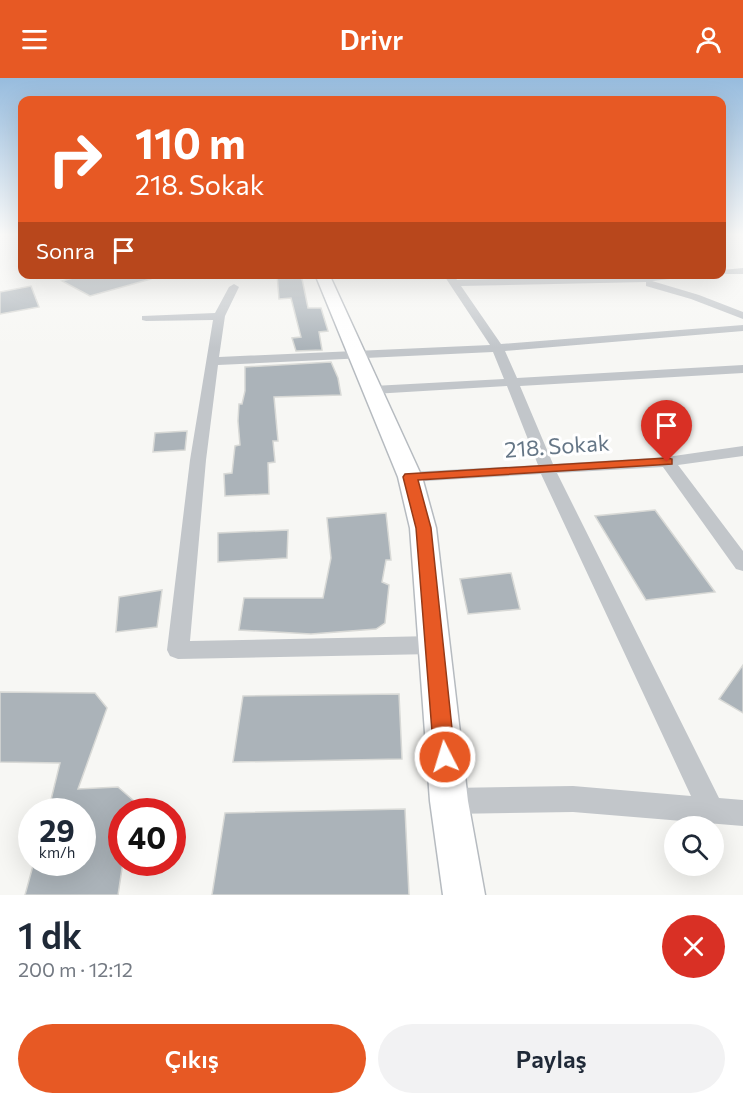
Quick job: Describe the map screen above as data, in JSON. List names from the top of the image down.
{
  "streets": {
    "street": ["218. Sokak"]
  },
  "page": {
    "header": "Drivr",
    "turn": ["110 m", "218. Sokak"],
    "then": "Sonra",
    "speed": "29 km/h",
    "limit": "40",
    "heading": ["1 dk", "200 m · 12:12"],
    "buttons": ["Çıkış", "Paylaş"]
  }
}
